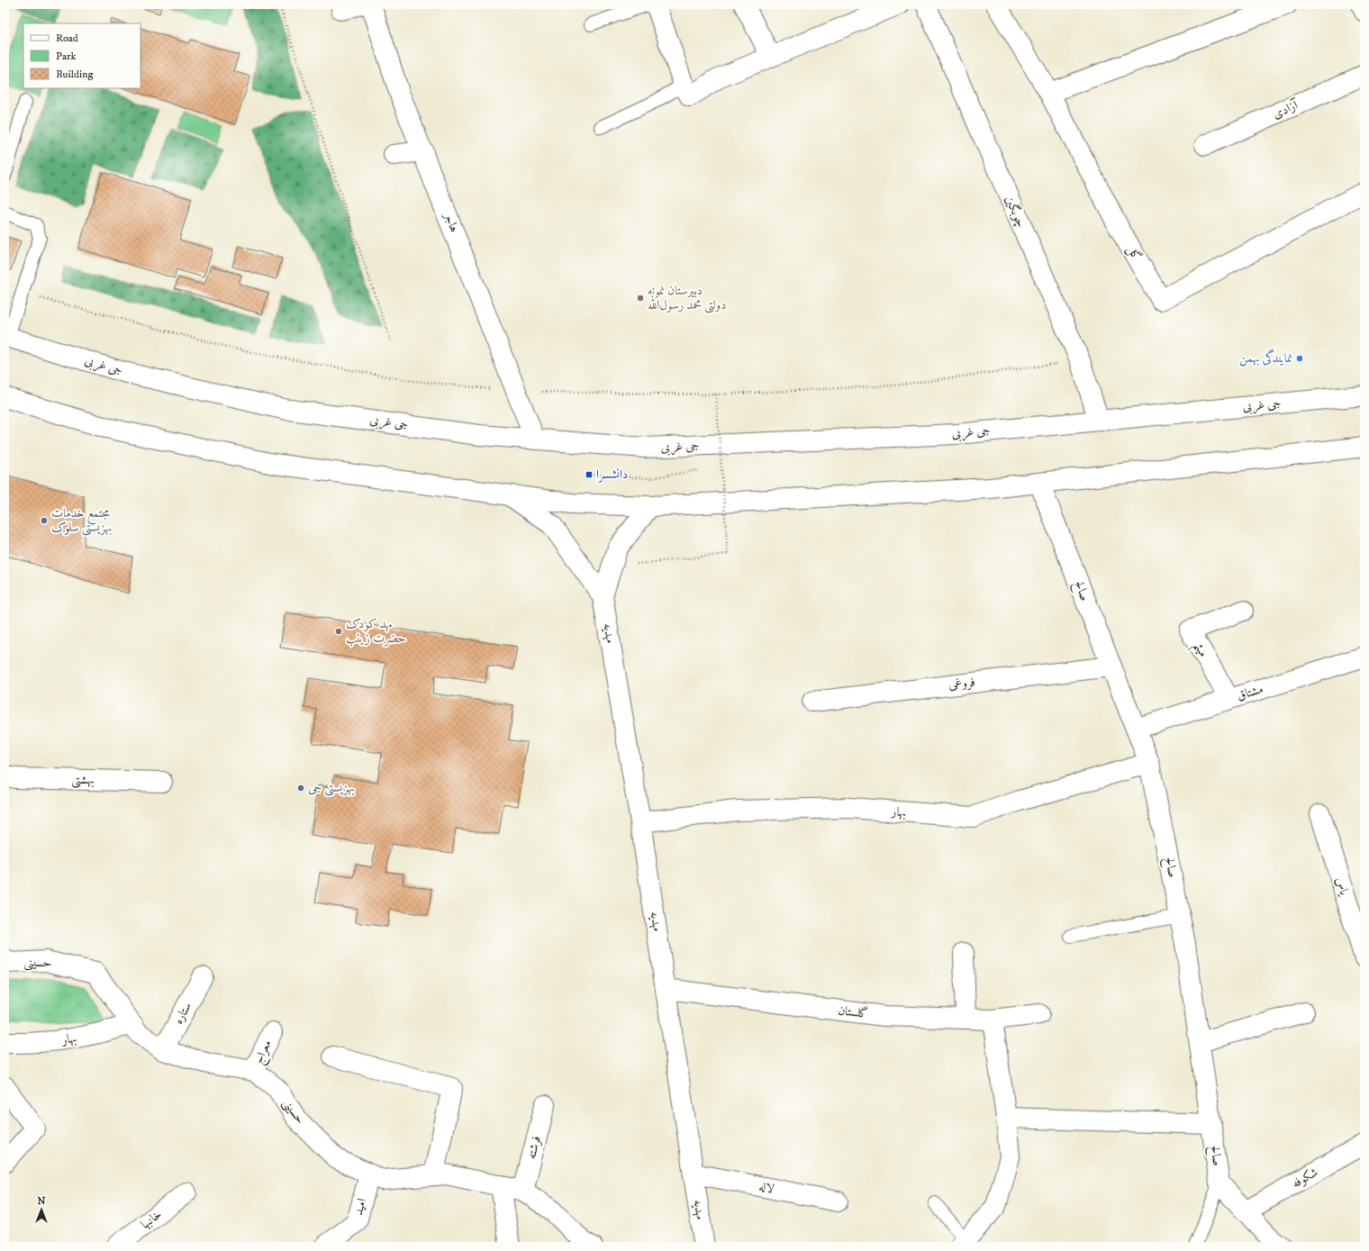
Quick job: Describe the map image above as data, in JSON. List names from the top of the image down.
{
  "streets": {
    "street": [
      "آزادی",
      "چوبگین",
      "هاجر",
      "گل",
      "جی غربی",
      "صالح",
      "مهدیه",
      "میثم",
      "فروغی",
      "مشتاق",
      "بهشتی",
      "بهار",
      "یاس",
      "حسینی",
      "گلستان",
      "ستاره",
      "معراج",
      "فرشته",
      "شکوفه",
      "لاله",
      "امید",
      "خانبها"
    ]
  },
  "crossings": [
    ["چوبگین", "جی غربی"],
    ["هاجر", "جی غربی"],
    ["صالح", "فروغی"],
    ["صالح", "مشتاق"],
    ["صالح", "بهار"],
    ["صالح", "شکوفه"],
    ["مهدیه", "بهار"],
    ["مهدیه", "گلستان"],
    ["مهدیه", "لاله"],
    ["میثم", "مشتاق"],
    ["بهار", "حسینی"],
    ["حسینی", "ستاره"],
    ["حسینی", "معراج"],
    ["حسینی", "فرشته"],
    ["حسینی", "امید"]
  ],
  "places": {
    "other": [
      "دبیرستان نمونه دولتی محمد رسول‌الله",
      "نمایندگی بهمن",
      "مجتمع خدمات بهزیستی سلوک",
      "مهد کودک حضرت زینب",
      "بهزیستی جی"
    ],
    "transit": ["دانشسرا"]
  },
  "legend": ["Road", "Park", "Building"],
  "north": "top"
}
